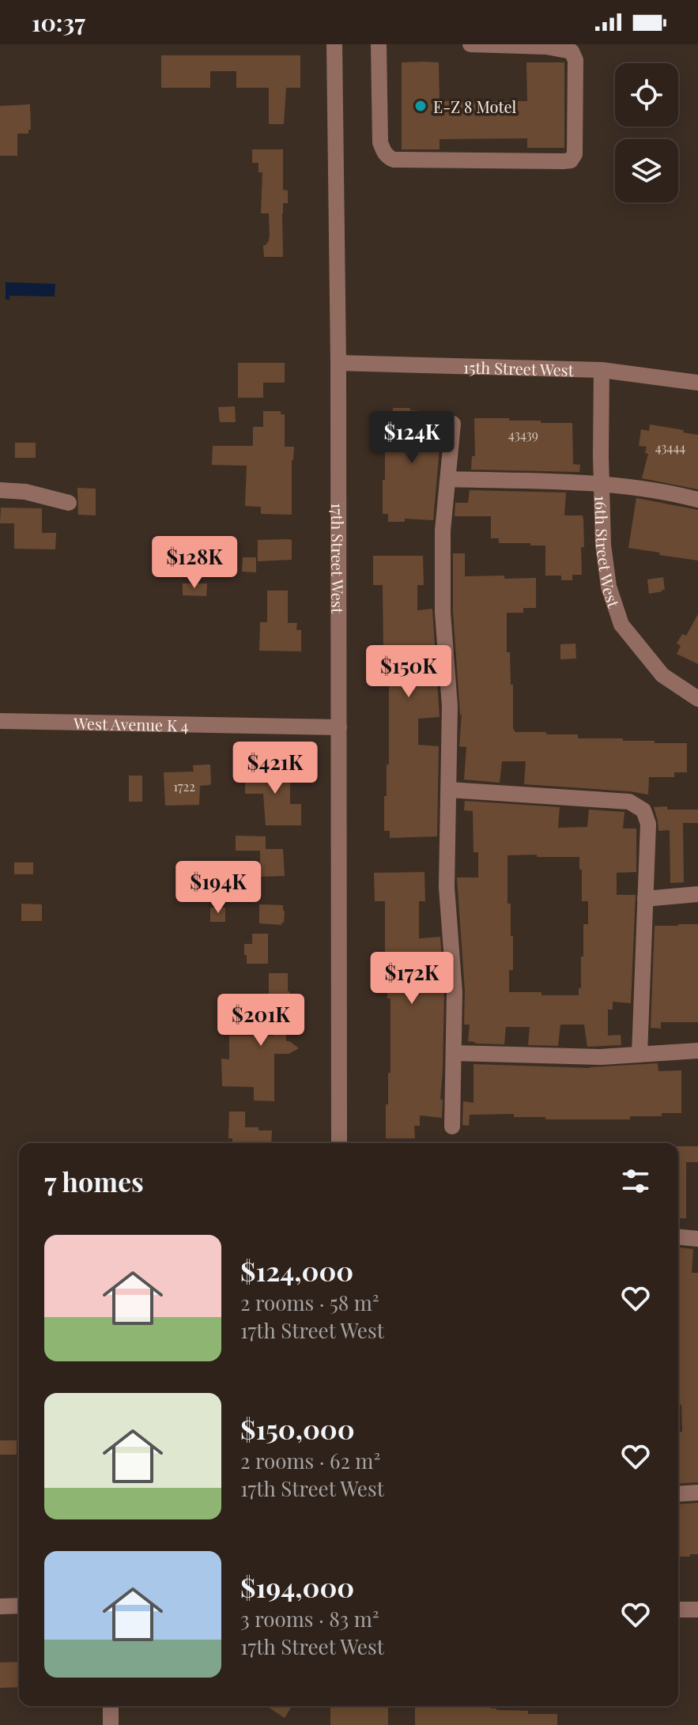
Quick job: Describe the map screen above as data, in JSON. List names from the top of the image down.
{
  "streets": {
    "street": [
      "15th Street West",
      "16th Street West",
      "17th Street West",
      "West Avenue K 4"
    ]
  },
  "crossings": [
    ["15th Street West", "16th Street West"],
    ["15th Street West", "17th Street West"],
    ["17th Street West", "West Avenue K 4"]
  ],
  "places": ["E-Z 8 Motel"],
  "house_numbers": ["43439", "43444", "1722"],
  "page": {
    "status": "10:37",
    "price": [
      "$124K",
      "$128K",
      "$150K",
      "$421K",
      "$194K",
      "$172K",
      "$201K"
    ],
    "heading": "7 homes",
    "list": [
      {
        "name": "$124,000",
        "note": "2 rooms · 58 m² · 17th Street West"
      },
      {
        "name": "$150,000",
        "note": "2 rooms · 62 m² · 17th Street West"
      },
      {
        "name": "$194,000",
        "note": "3 rooms · 83 m² · 17th Street West"
      }
    ]
  }
}
